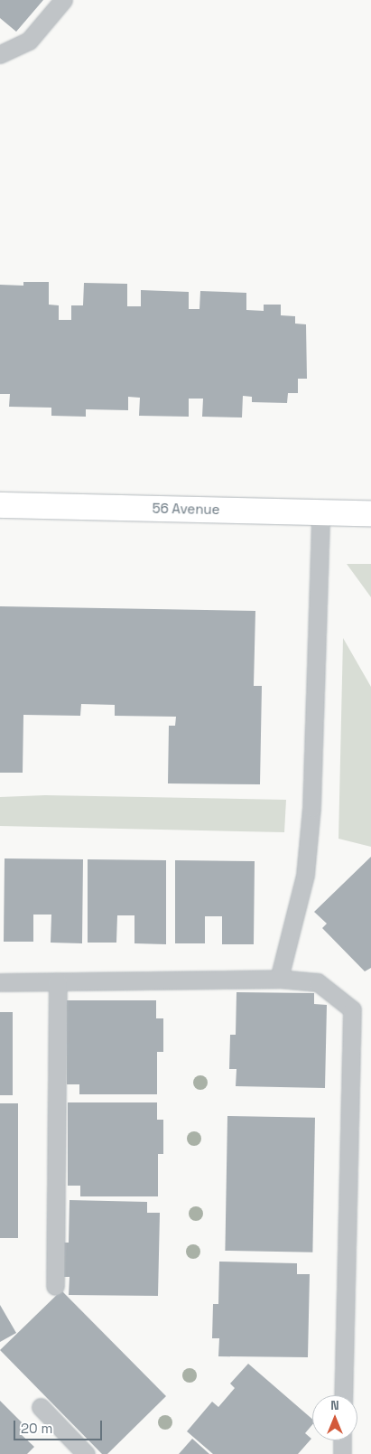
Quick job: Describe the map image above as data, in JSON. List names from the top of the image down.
{
  "streets": {
    "main road": ["56 Avenue"]
  },
  "scale_bar": "20 m",
  "north": "top"
}
